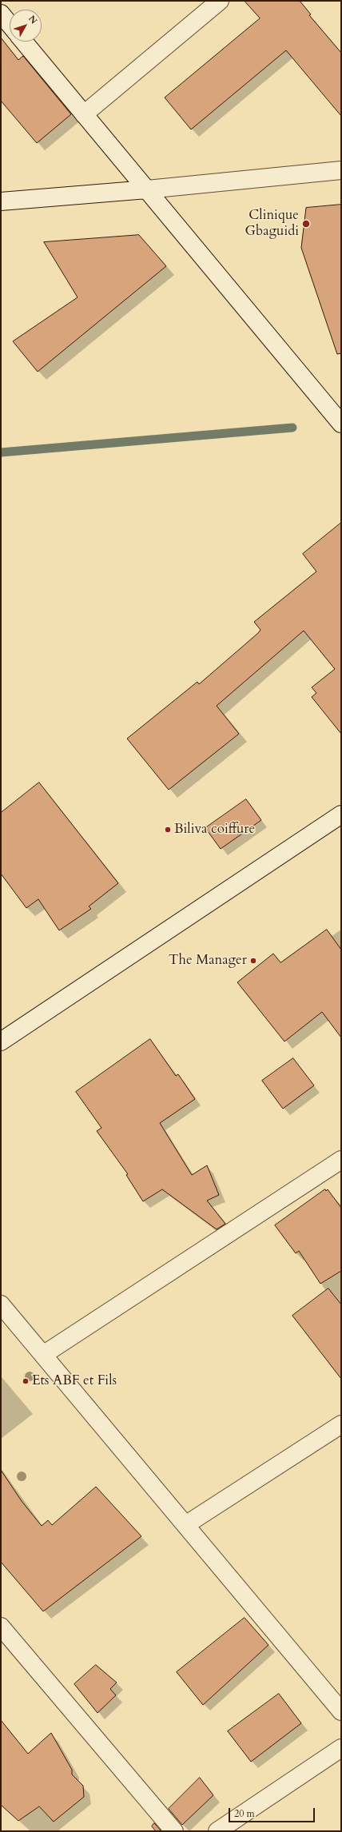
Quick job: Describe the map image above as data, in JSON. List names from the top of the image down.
{
  "places": [
    "Clinique Gbaguidi",
    "Biliva coiffure",
    "The Manager",
    "Ets ABF et Fils"
  ],
  "scale_bar": "20 m",
  "north": "top right"
}
